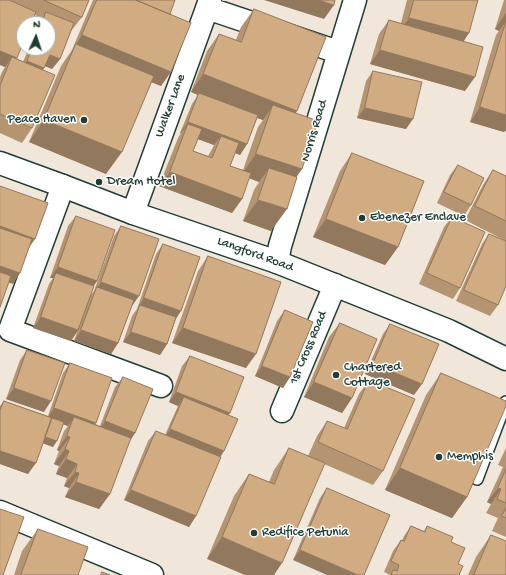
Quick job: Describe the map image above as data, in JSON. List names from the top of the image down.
{
  "streets": {
    "street": [
      "Walker Lane",
      "Norris Road",
      "Langford Road",
      "1st Cross Road"
    ]
  },
  "crossings": [
    ["Walker Lane", "Langford Road"],
    ["Norris Road", "Langford Road"],
    ["Langford Road", "1st Cross Road"]
  ],
  "places": [
    "Peace Haven",
    "Dream Hotel",
    "Ebenezer Enclave",
    "Chartered Cottage",
    "Memphis",
    "Redifice Petunia"
  ],
  "north": "top"
}
